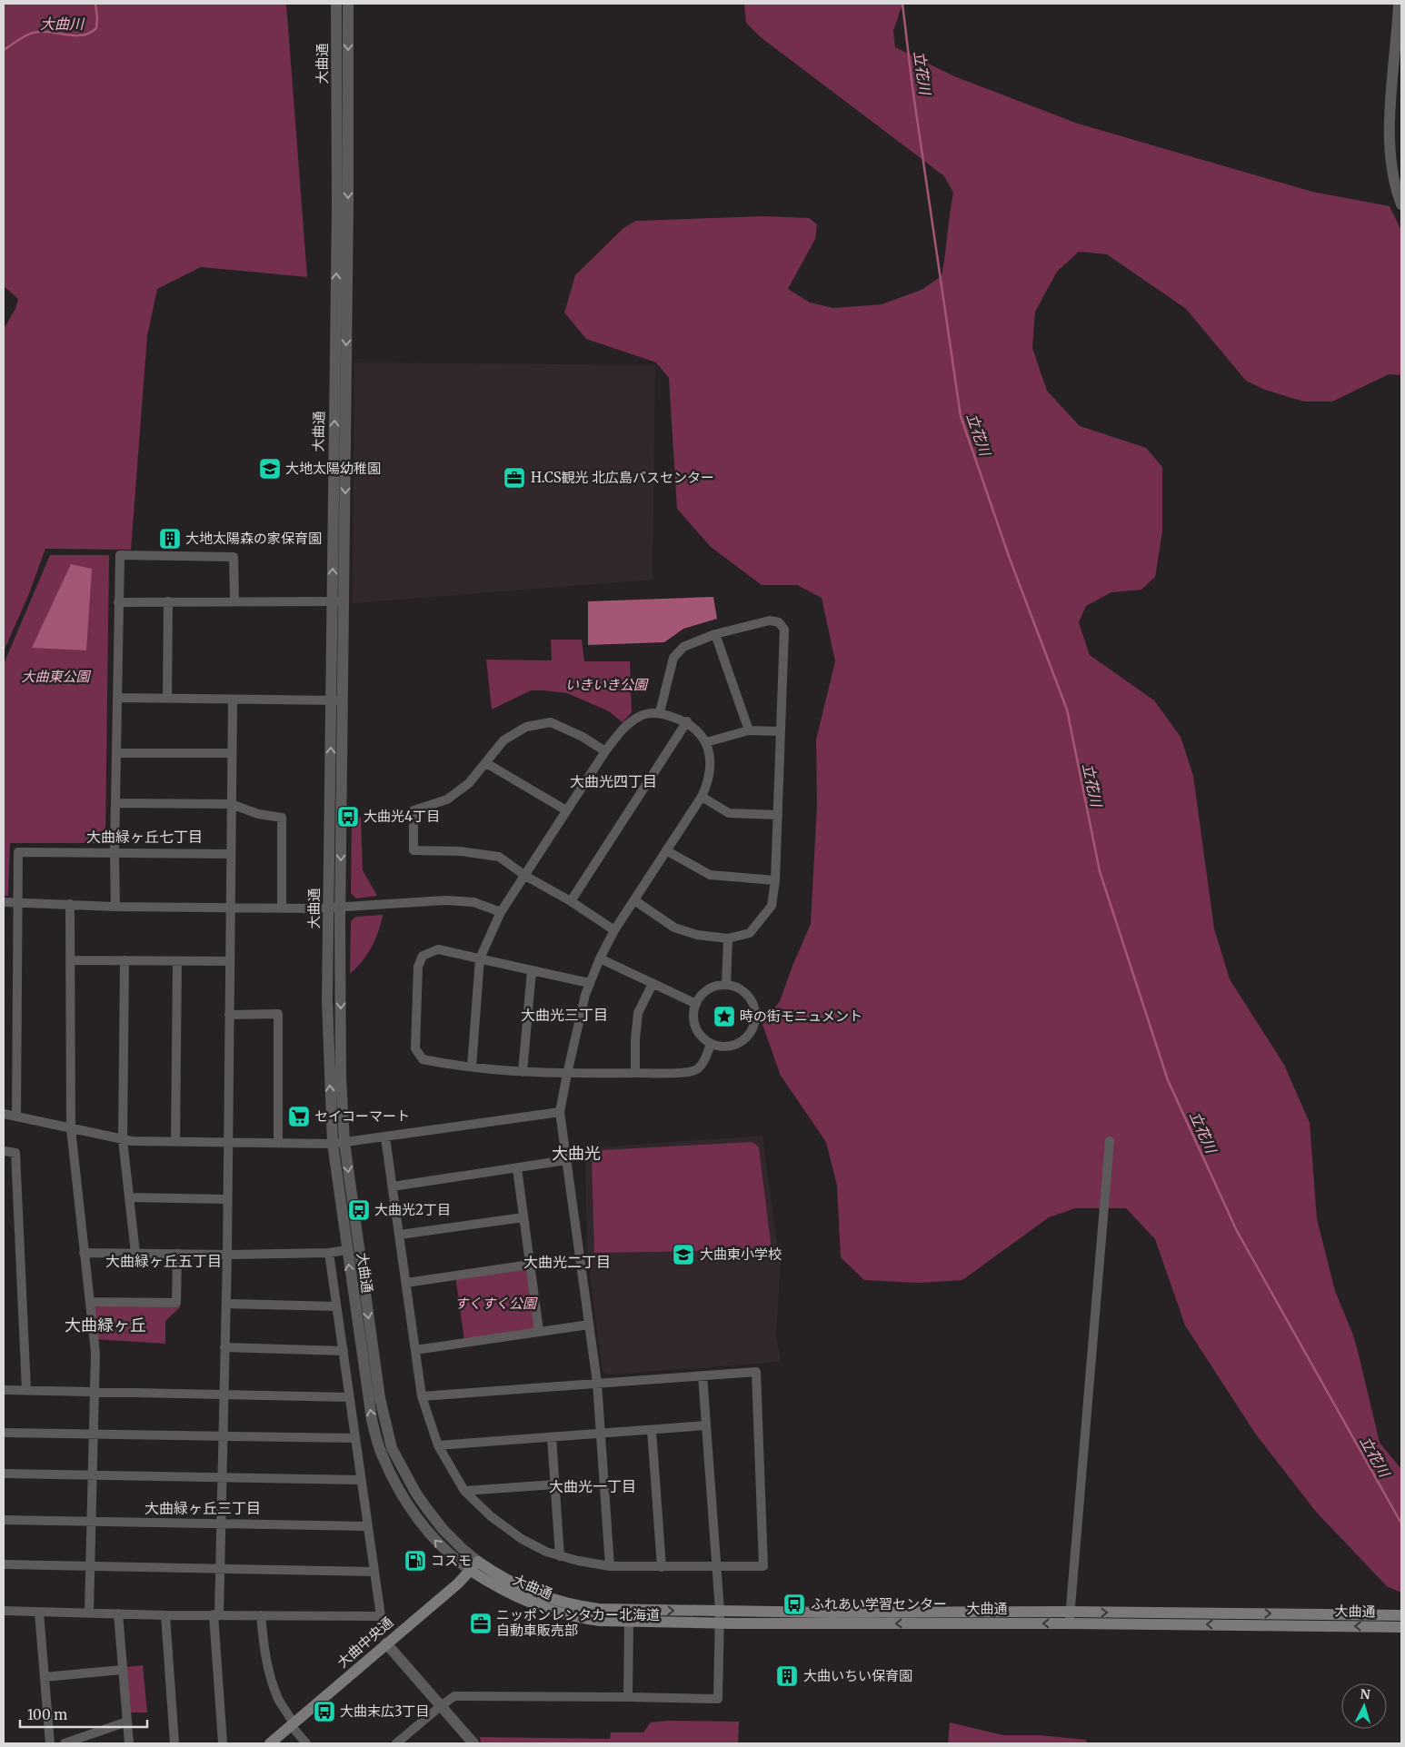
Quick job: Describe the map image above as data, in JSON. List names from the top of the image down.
{
  "streets": {
    "main road": ["大曲通", "大曲中央通"]
  },
  "crossings": [
    ["大曲通", "大曲中央通"]
  ],
  "districts": [
    "大曲光四丁目",
    "大曲緑ヶ丘七丁目",
    "大曲光三丁目",
    "大曲光",
    "大曲緑ヶ丘五丁目",
    "大曲光二丁目",
    "大曲緑ヶ丘",
    "大曲光一丁目",
    "大曲緑ヶ丘三丁目"
  ],
  "water": ["大曲川", "立花川"],
  "parks": ["大曲東公園", "いきいき公園", "すくすく公園"],
  "places": {
    "school or university": ["大地太陽幼稚園", "大曲東小学校"],
    "office": ["H.CS観光 北広島バスセンター", "ニッポンレンタカー北海道 自動車販売部"],
    "building": ["大地太陽森の家保育園", "大曲いちい保育園"],
    "bus stop": [
      "大曲光4丁目",
      "大曲光2丁目",
      "ふれあい学習センター",
      "大曲末広3丁目"
    ],
    "place": ["時の街モニュメント"],
    "supermarket": ["セイコーマート"],
    "fuel station": ["コスモ"]
  },
  "scale_bar": "100 m",
  "north": "top"
}
